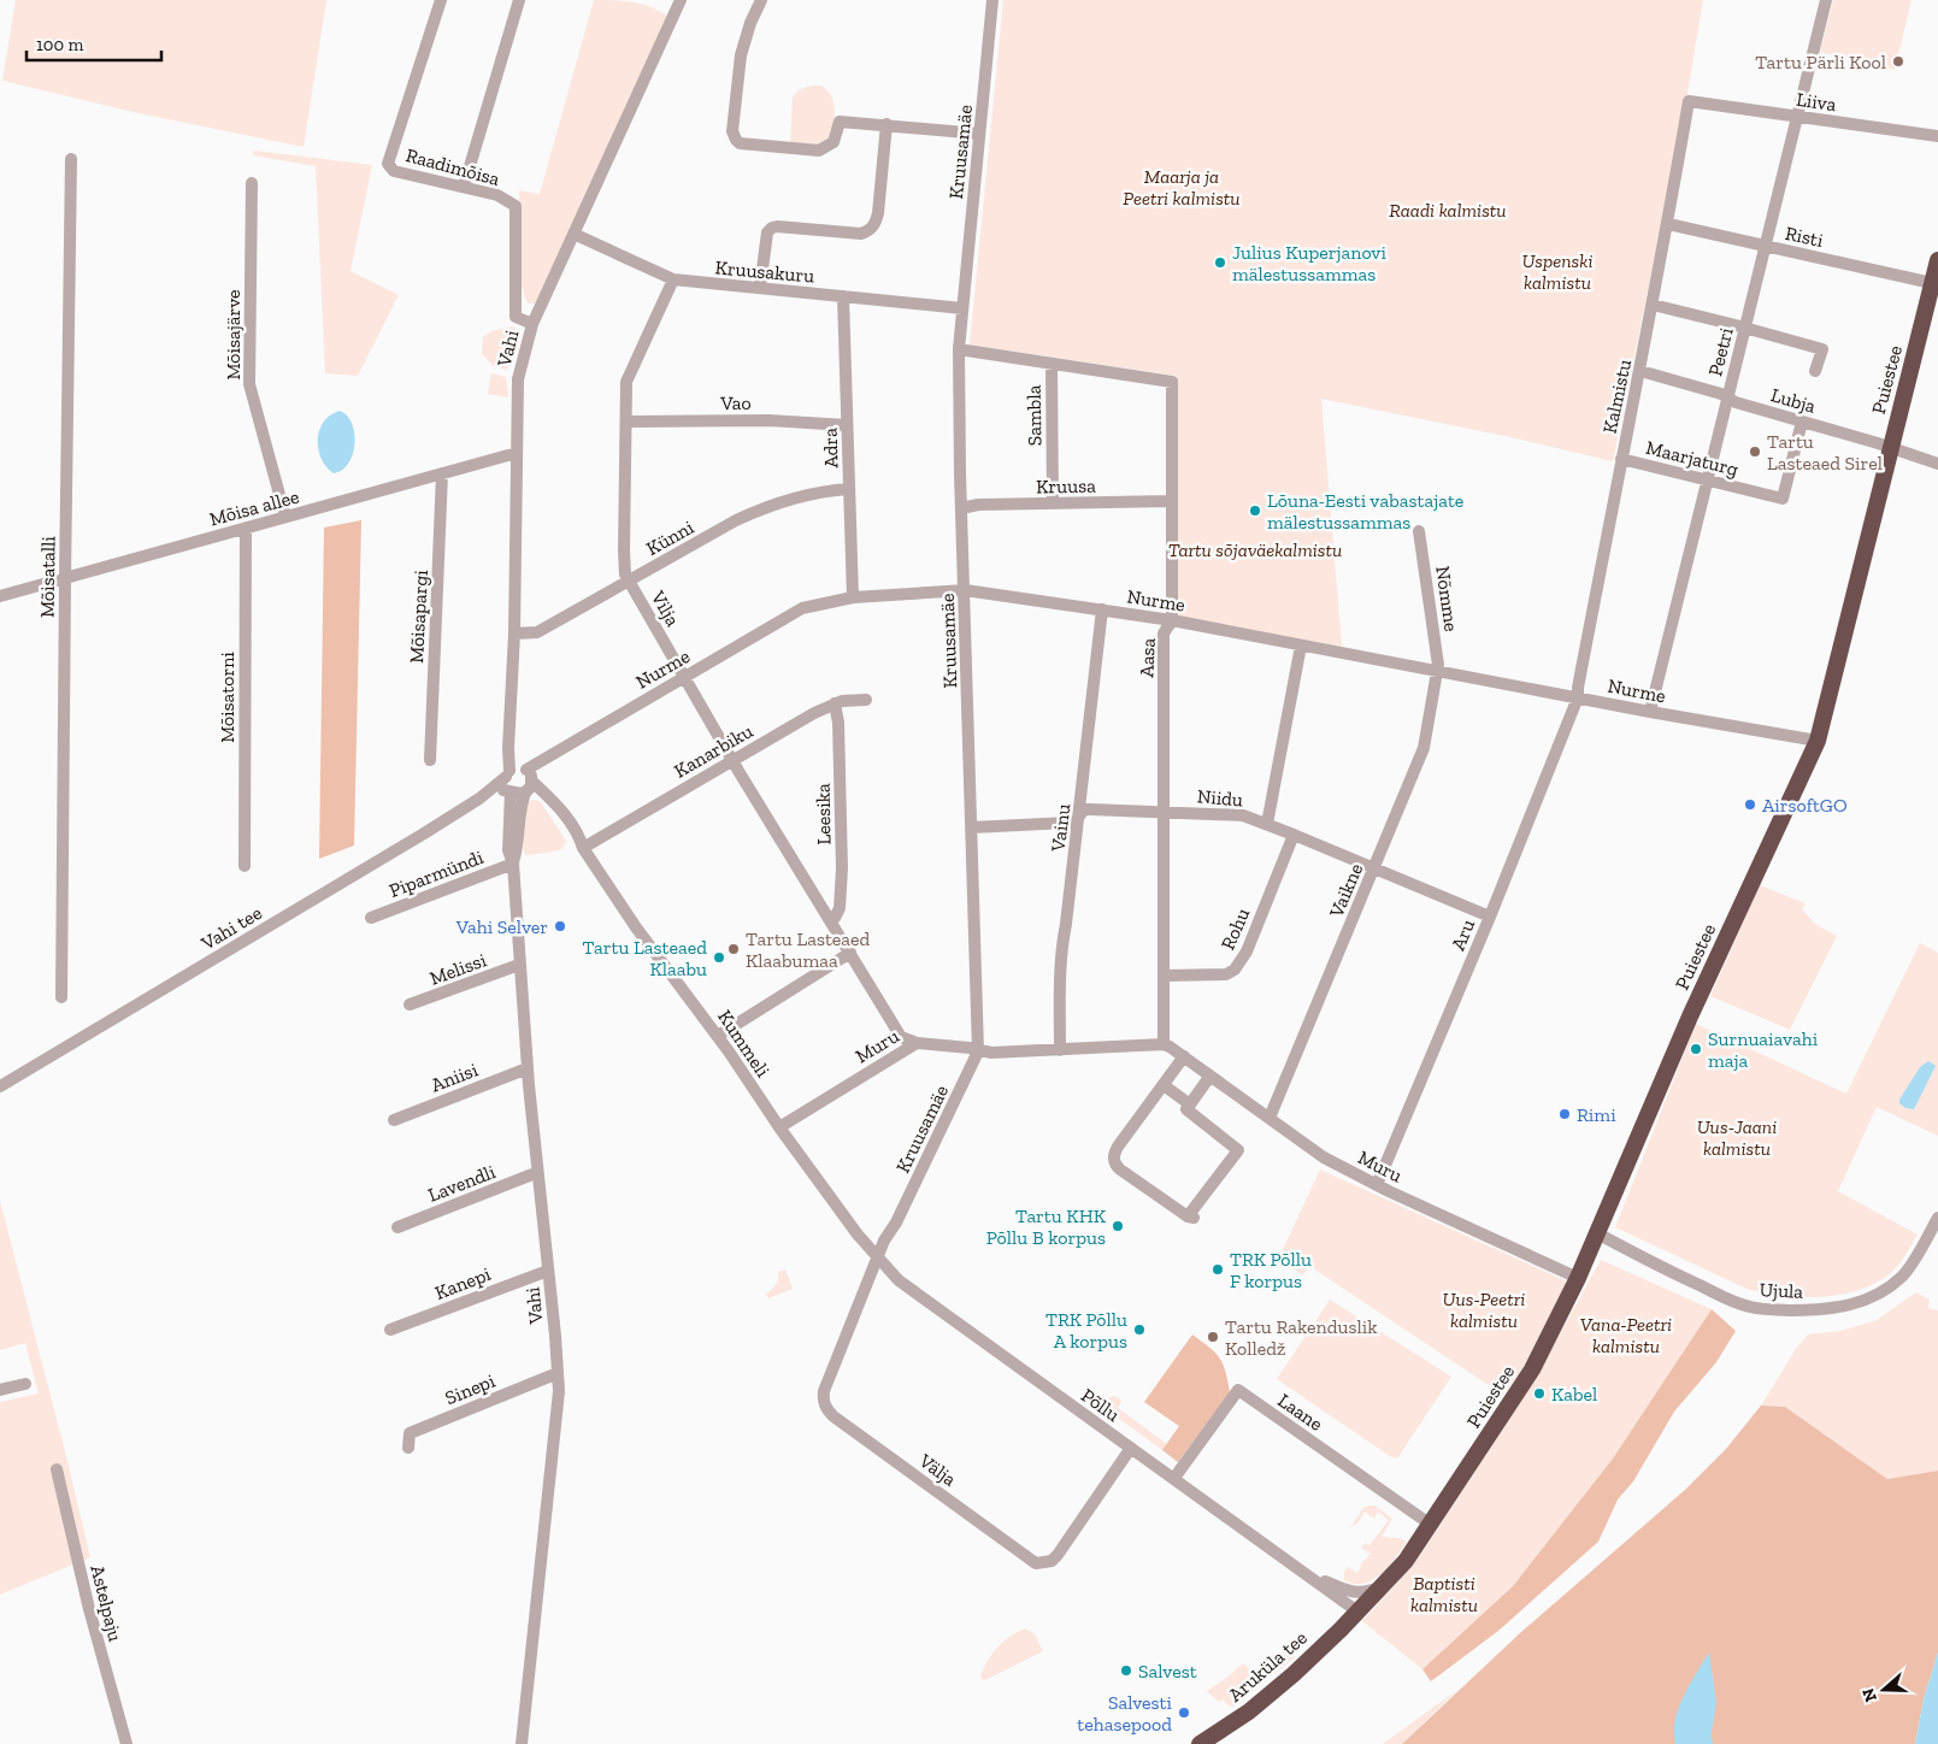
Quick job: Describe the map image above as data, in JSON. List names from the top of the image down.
{
  "streets": {
    "highway": ["Puiestee", "Aruküla tee"],
    "street": [
      "Liiva",
      "Kruusamäe",
      "Raadimõisa",
      "Risti",
      "Kruusakuru",
      "Mõisajärve",
      "Vahi",
      "Peetri",
      "Kalmistu",
      "Lubja",
      "Vao",
      "Sambla",
      "Adra",
      "Maarjaturg",
      "Kruusa",
      "Mõisa allee",
      "Künni",
      "Mõisatalli",
      "Nõmme",
      "Nurme",
      "Vilja",
      "Mõisapargi",
      "Aasa",
      "Mõisatorni",
      "Kanarbiku",
      "Niidu",
      "Leesika",
      "Vainu",
      "Piparmündi",
      "Vaikne",
      "Vahi tee",
      "Rohu",
      "Aru",
      "Melissi",
      "Kummeli",
      "Muru",
      "Aniisi",
      "Lavendli",
      "Kanepi",
      "Ujula",
      "Sinepi",
      "Põllu",
      "Laane",
      "Välja",
      "Astelpaju"
    ]
  },
  "crossings": [
    ["Liiva", "Peetri"],
    ["Liiva", "Kalmistu"],
    ["Kruusamäe", "Kruusakuru"],
    ["Kruusamäe", "Kruusa"],
    ["Kruusamäe", "Nurme"],
    ["Kruusamäe", "Aasa"],
    ["Kruusamäe", "Niidu"],
    ["Kruusamäe", "Kummeli"],
    ["Kruusamäe", "Muru"],
    ["Kruusamäe", "Põllu"],
    ["Kruusamäe", "Välja"],
    ["Raadimõisa", "Vahi"],
    ["Risti", "Peetri"],
    ["Risti", "Puiestee"],
    ["Risti", "Kalmistu"],
    ["Kruusakuru", "Vahi"],
    ["Kruusakuru", "Adra"],
    ["Kruusakuru", "Vilja"],
    ["Mõisajärve", "Mõisa allee"],
    ["Vahi", "Mõisa allee"],
    ["Vahi", "Künni"],
    ["Vahi", "Nurme"],
    ["Vahi", "Piparmündi"],
    ["Vahi", "Vahi tee"],
    ["Vahi", "Melissi"],
    ["Vahi", "Kummeli"],
    ["Vahi", "Aniisi"],
    ["Vahi", "Lavendli"],
    ["Vahi", "Kanepi"],
    ["Vahi", "Sinepi"],
    ["Peetri", "Lubja"],
    ["Peetri", "Maarjaturg"],
    ["Peetri", "Nurme"],
    ["Puiestee", "Lubja"],
    ["Puiestee", "Nurme"],
    ["Puiestee", "Muru"],
    ["Puiestee", "Ujula"],
    ["Puiestee", "Põllu"],
    ["Puiestee", "Laane"],
    ["Puiestee", "Aruküla tee"],
    ["Kalmistu", "Lubja"],
    ["Kalmistu", "Maarjaturg"],
    ["Kalmistu", "Nurme"],
    ["Kalmistu", "Aru"],
    ["Lubja", "Maarjaturg"],
    ["Vao", "Adra"],
    ["Vao", "Vilja"],
    ["Sambla", "Kruusa"],
    ["Sambla", "Aasa"],
    ["Adra", "Künni"],
    ["Adra", "Nurme"],
    ["Kruusa", "Aasa"],
    ["Mõisa allee", "Mõisatalli"],
    ["Mõisa allee", "Mõisapargi"],
    ["Mõisa allee", "Mõisatorni"],
    ["Künni", "Vilja"],
    ["Nõmme", "Nurme"],
    ["Nõmme", "Vaikne"],
    ["Nurme", "Vilja"],
    ["Nurme", "Aasa"],
    ["Nurme", "Vainu"],
    ["Nurme", "Vaikne"],
    ["Nurme", "Vahi tee"],
    ["Nurme", "Aru"],
    ["Nurme", "Kummeli"],
    ["Vilja", "Kanarbiku"],
    ["Vilja", "Leesika"],
    ["Vilja", "Muru"],
    ["Aasa", "Niidu"],
    ["Aasa", "Rohu"],
    ["Aasa", "Muru"],
    ["Kanarbiku", "Leesika"],
    ["Kanarbiku", "Kummeli"],
    ["Niidu", "Vainu"],
    ["Niidu", "Vaikne"],
    ["Niidu", "Rohu"],
    ["Niidu", "Aru"],
    ["Vainu", "Muru"],
    ["Vaikne", "Muru"],
    ["Vahi tee", "Kummeli"],
    ["Aru", "Muru"],
    ["Kummeli", "Muru"],
    ["Kummeli", "Põllu"],
    ["Kummeli", "Välja"],
    ["Põllu", "Laane"],
    ["Põllu", "Välja"],
    ["Põllu", "Aruküla tee"]
  ],
  "parks": [
    "Maarja ja Peetri kalmistu",
    "Raadi kalmistu",
    "Uspenski kalmistu",
    "Tartu sõjaväekalmistu",
    "Uus-Jaani kalmistu",
    "Uus-Peetri kalmistu",
    "Vana-Peetri kalmistu",
    "Baptisti kalmistu"
  ],
  "places": [
    "Tartu Pärli Kool",
    "Julius Kuperjanovi mälestussammas",
    "Tartu Lasteaed Sirel",
    "Lõuna-Eesti vabastajate mälestussammas",
    "AirsoftGO",
    "Vahi Selver",
    "Tartu Lasteaed Klaabumaa",
    "Tartu Lasteaed Klaabu",
    "Surnuaiavahi maja",
    "Rimi",
    "Tartu KHK Põllu B korpus",
    "TRK Põllu F korpus",
    "TRK Põllu A korpus",
    "Tartu Rakenduslik Kolledž",
    "Kabel",
    "Salvest",
    "Salvesti tehasepood"
  ],
  "scale_bar": "100 m",
  "north": "left"
}
